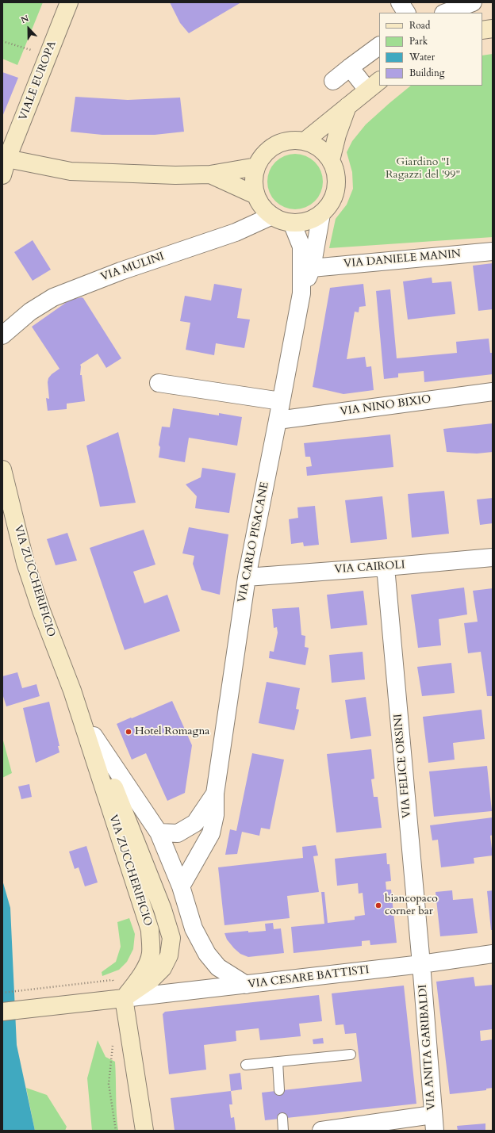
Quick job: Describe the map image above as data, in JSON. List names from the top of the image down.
{
  "streets": {
    "main road": ["VIALE EUROPA", "VIA ZUCCHERIFICIO"],
    "street": [
      "VIA DANIELE MANIN",
      "VIA MULINI",
      "VIA NINO BIXIO",
      "VIA CARLO PISACANE",
      "VIA CAIROLI",
      "VIA FELICE ORSINI",
      "VIA CESARE BATTISTI",
      "VIA ANITA GARIBALDI"
    ]
  },
  "crossings": [
    ["VIA DANIELE MANIN", "VIA CARLO PISACANE"],
    ["VIA MULINI", "VIA CARLO PISACANE"],
    ["VIA NINO BIXIO", "VIA CARLO PISACANE"],
    ["VIA CARLO PISACANE", "VIA CAIROLI"],
    ["VIA CARLO PISACANE", "VIA ZUCCHERIFICIO"],
    ["VIA CAIROLI", "VIA FELICE ORSINI"],
    ["VIA ZUCCHERIFICIO", "VIA CESARE BATTISTI"],
    ["VIA FELICE ORSINI", "VIA CESARE BATTISTI"],
    ["VIA FELICE ORSINI", "VIA ANITA GARIBALDI"],
    ["VIA CESARE BATTISTI", "VIA ANITA GARIBALDI"]
  ],
  "parks": ["Giardino \"I Ragazzi del '99\""],
  "places": ["Hotel Romagna", "biancopaco corner bar"],
  "legend": [
    "Road",
    "Park",
    "Water",
    "Building"
  ],
  "north": "top"
}
